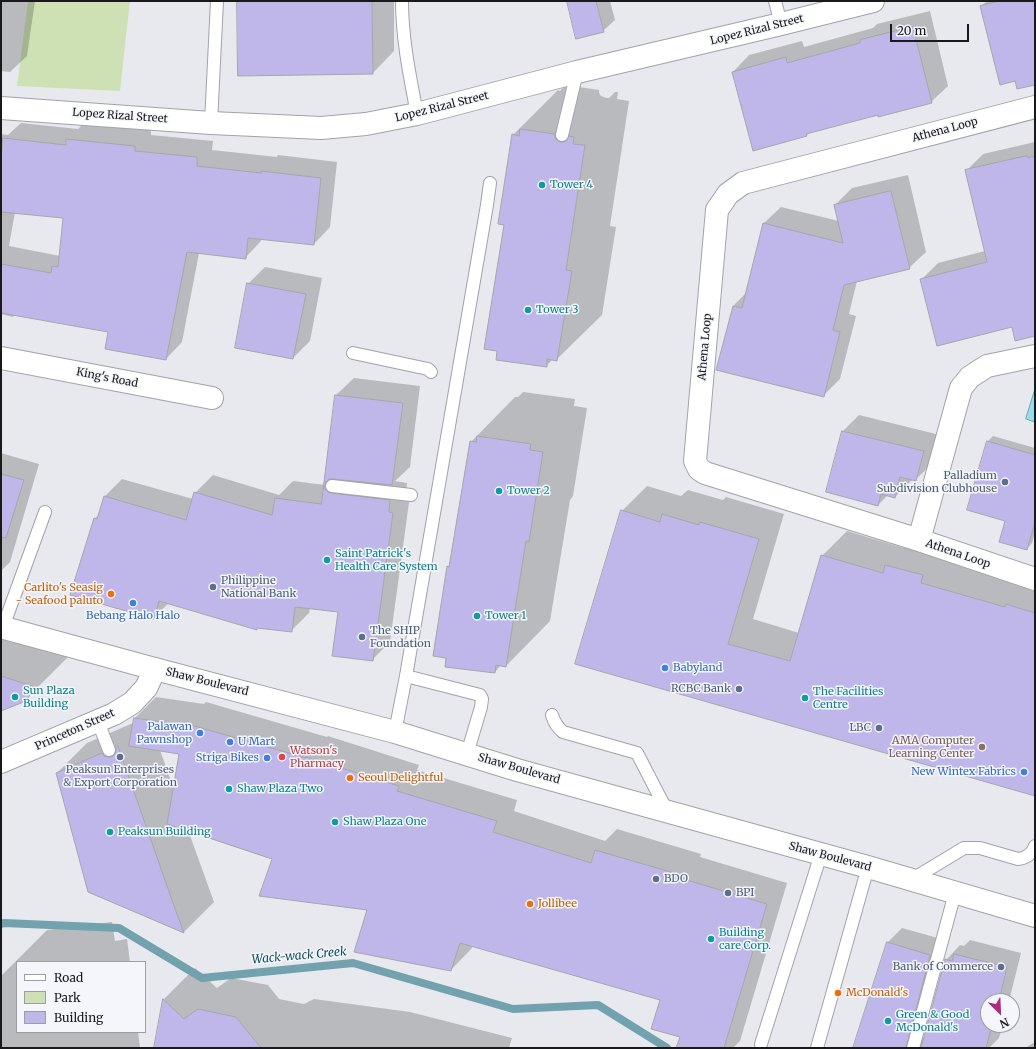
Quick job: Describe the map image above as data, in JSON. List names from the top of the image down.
{
  "streets": {
    "street": [
      "Lopez Rizal Street",
      "Athena Loop",
      "King's Road",
      "Shaw Boulevard",
      "Princeton Street"
    ]
  },
  "crossings": [
    ["Shaw Boulevard", "Princeton Street"]
  ],
  "water": ["Wack-wack Creek"],
  "places": [
    "Tower 4",
    "Tower 3",
    "Palladium Subdivision Clubhouse",
    "Tower 2",
    "Saint Patrick's Health Care System",
    "Philippine National Bank",
    "Carlito's Seasig - Seafood paluto",
    "Bebang Halo Halo",
    "Tower 1",
    "The SHIP Foundation",
    "Babyland",
    "RCBC Bank",
    "Sun Plaza Building",
    "The Facilities Centre",
    "LBC",
    "Palawan Pawnshop",
    "U Mart",
    "AMA Computer Learning Center",
    "Peaksun Enterprises & Export Corporation",
    "Watson's Pharmacy",
    "Striga Bikes",
    "New Wintex Fabrics",
    "Seoul Delightful",
    "Shaw Plaza Two",
    "Shaw Plaza One",
    "Peaksun Building",
    "BDO",
    "BPI",
    "Jollibee",
    "Building care Corp.",
    "Bank of Commerce",
    "McDonald's",
    "Green & Good McDonald's"
  ],
  "legend": ["Road", "Park", "Building"],
  "scale_bar": "20 m",
  "north": "bottom right"
}
